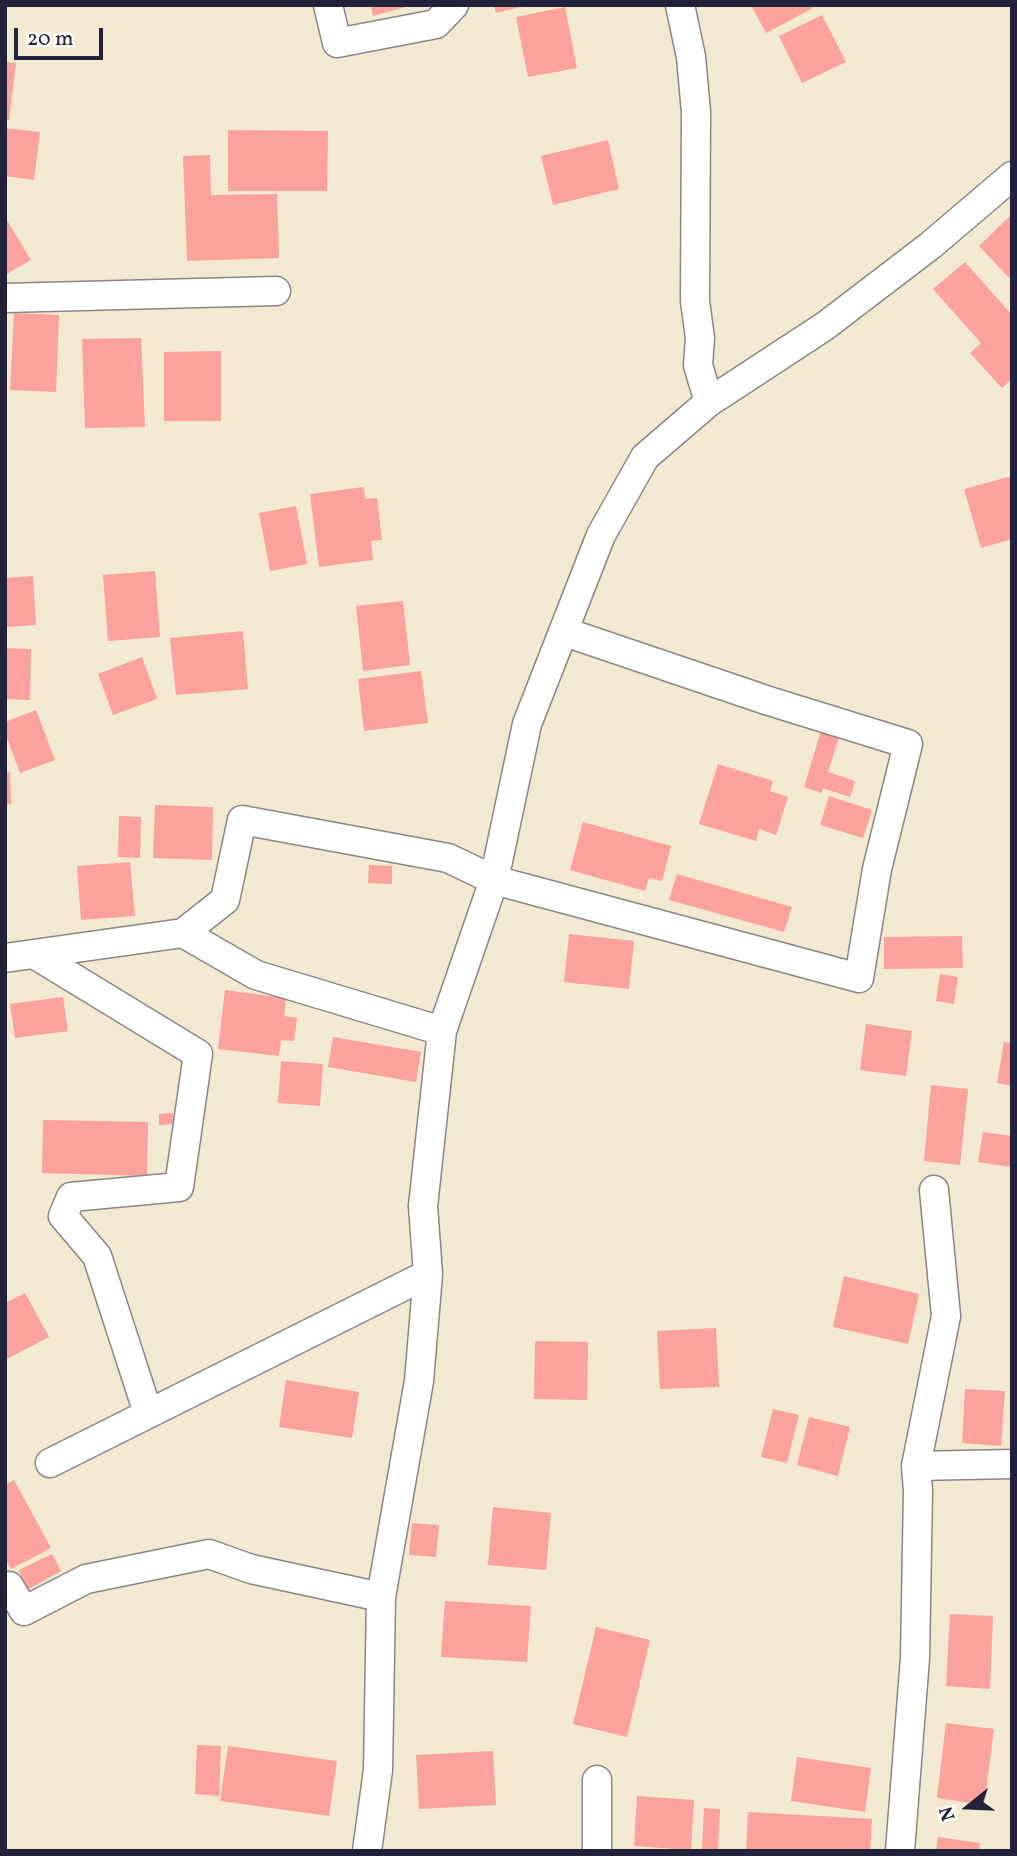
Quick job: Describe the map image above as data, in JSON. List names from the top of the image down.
{
  "scale_bar": "20 m",
  "north": "left"
}
